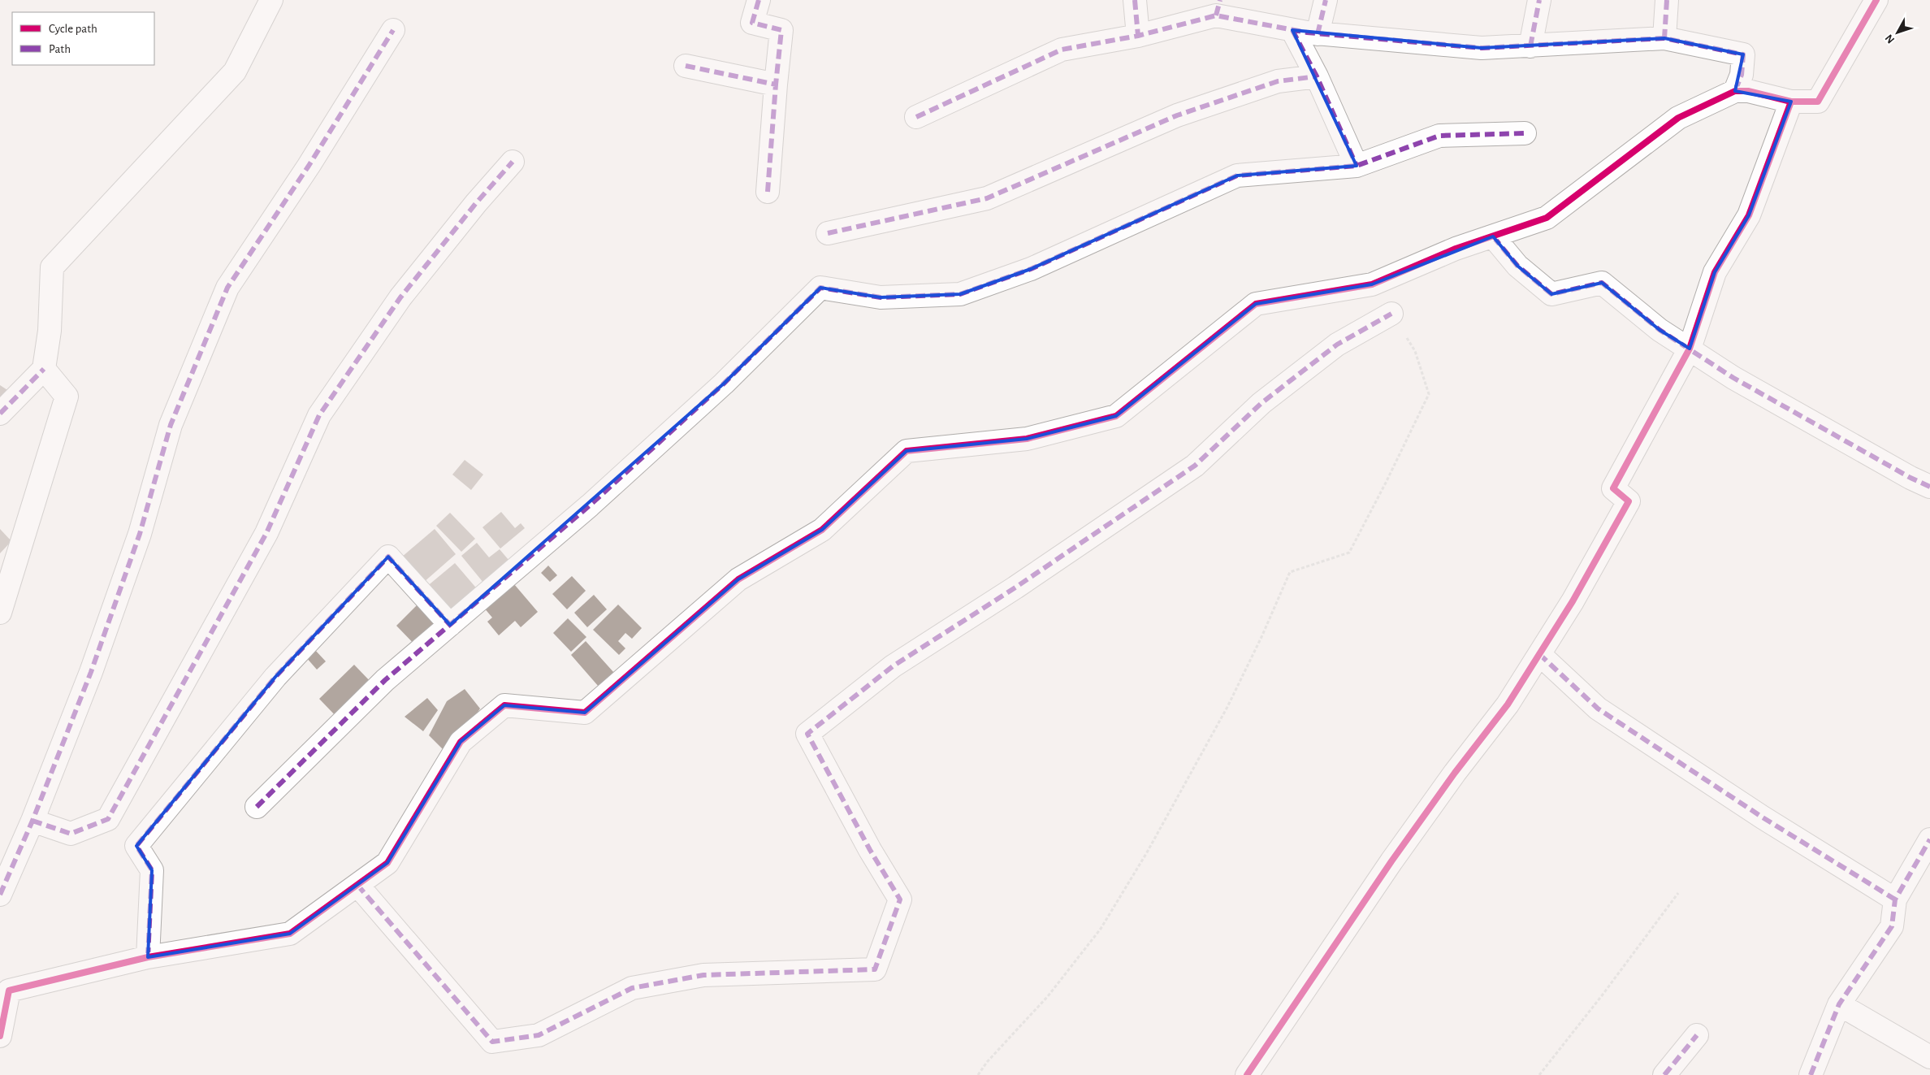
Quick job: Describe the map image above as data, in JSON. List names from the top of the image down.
{
  "legend": ["Cycle path", "Path"],
  "north": "bottom left"
}
